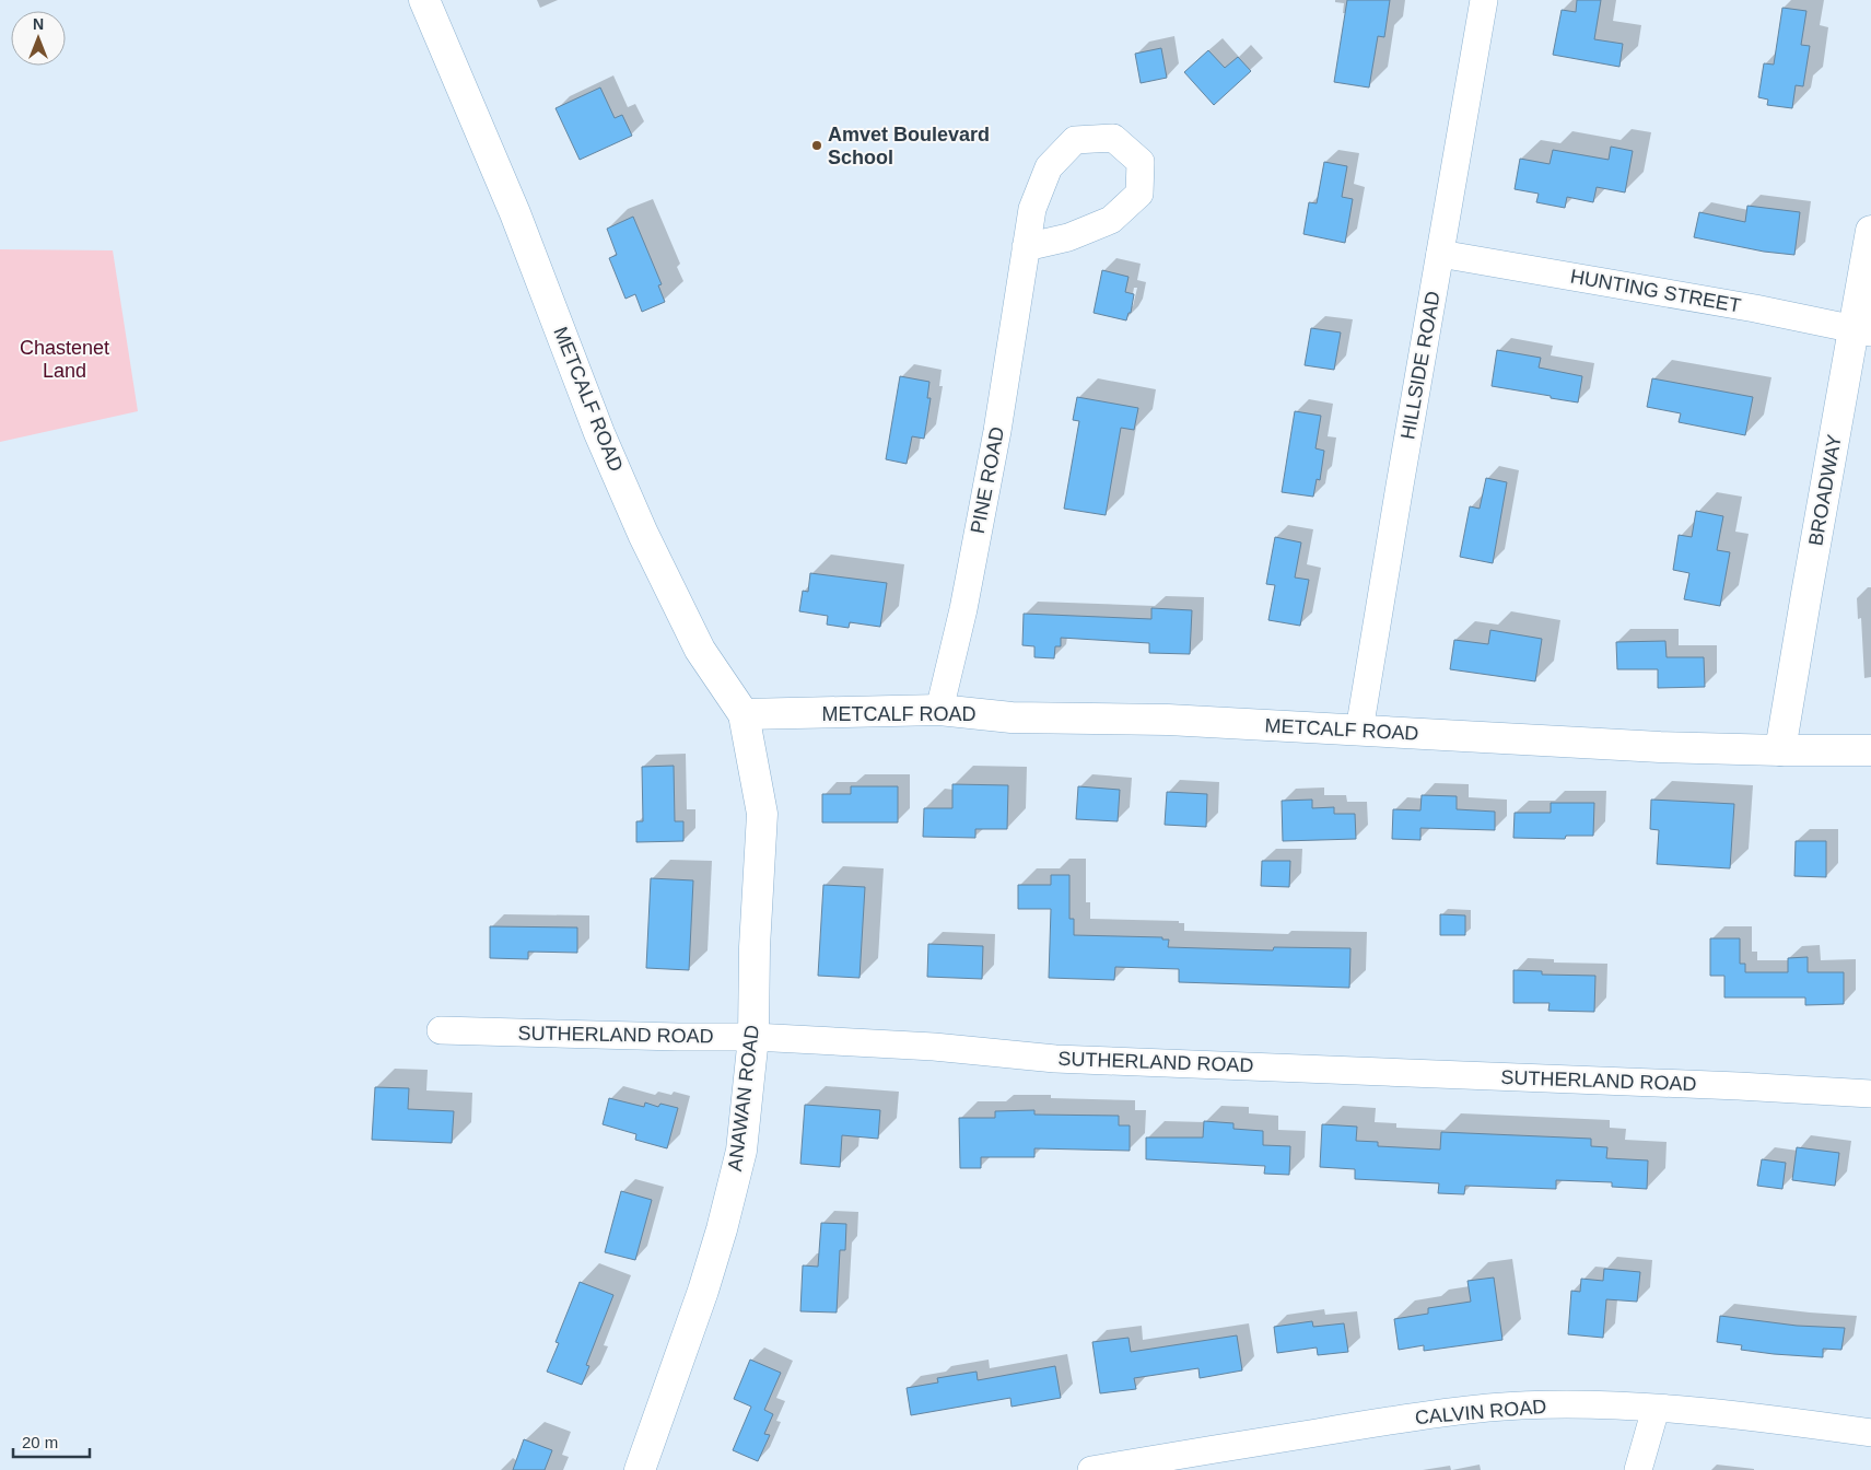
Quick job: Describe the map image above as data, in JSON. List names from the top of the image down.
{
  "streets": {
    "street": [
      "HUNTING STREET",
      "HILLSIDE ROAD",
      "METCALF ROAD",
      "PINE ROAD",
      "BROADWAY",
      "SUTHERLAND ROAD",
      "ANAWAN ROAD",
      "CALVIN ROAD"
    ]
  },
  "crossings": [
    ["HUNTING STREET", "HILLSIDE ROAD"],
    ["HUNTING STREET", "BROADWAY"],
    ["HILLSIDE ROAD", "METCALF ROAD"],
    ["METCALF ROAD", "PINE ROAD"],
    ["METCALF ROAD", "BROADWAY"],
    ["METCALF ROAD", "ANAWAN ROAD"],
    ["SUTHERLAND ROAD", "ANAWAN ROAD"]
  ],
  "parks": ["Chastenet Land"],
  "places": ["Amvet Boulevard School"],
  "scale_bar": "20 m",
  "north": "top"
}
